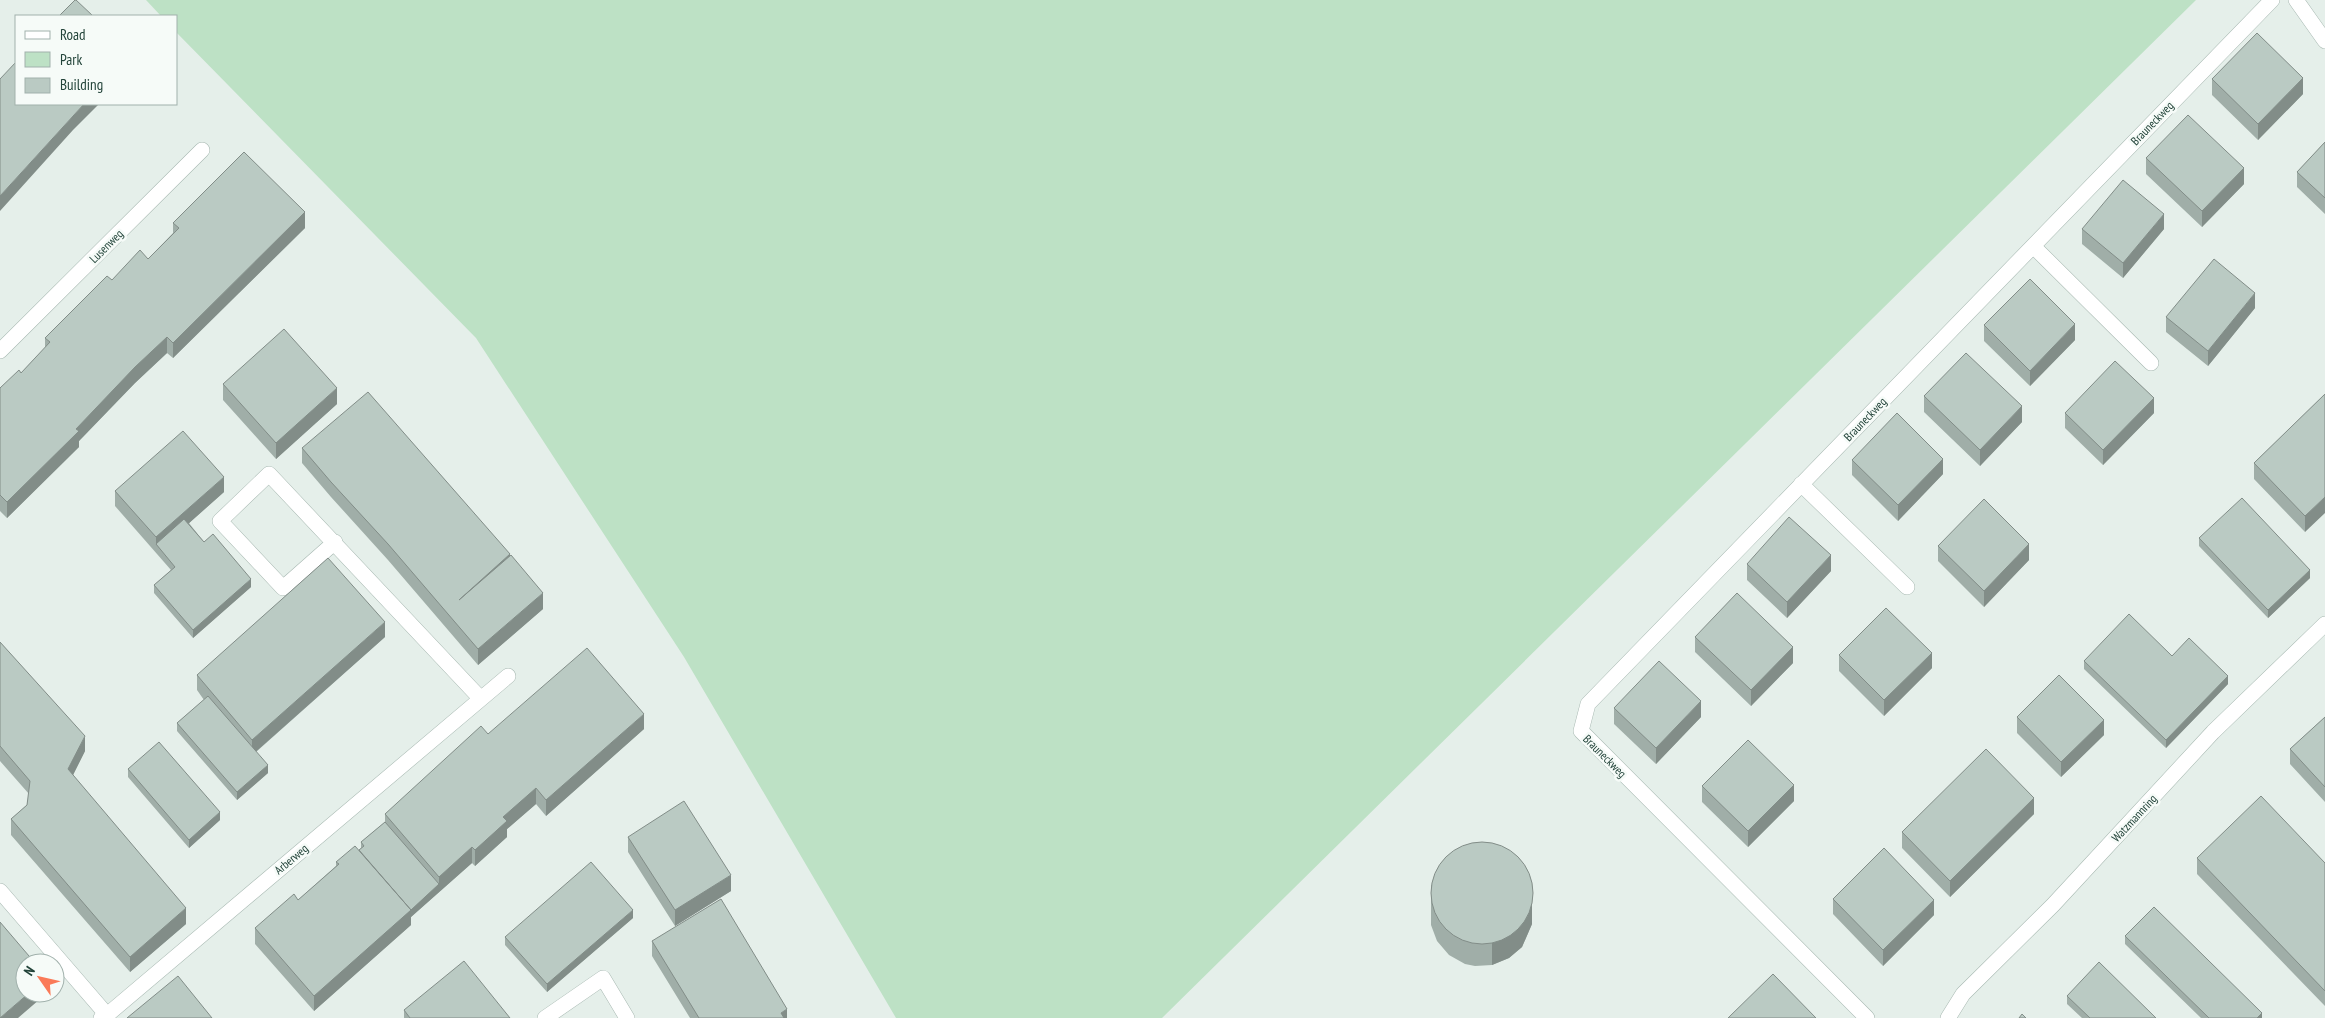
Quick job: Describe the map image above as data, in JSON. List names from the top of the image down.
{
  "streets": {
    "street": [
      "Brauneckweg",
      "Lusenweg",
      "Watzmannring",
      "Arberweg"
    ]
  },
  "legend": ["Road", "Park", "Building"],
  "north": "top left"
}
